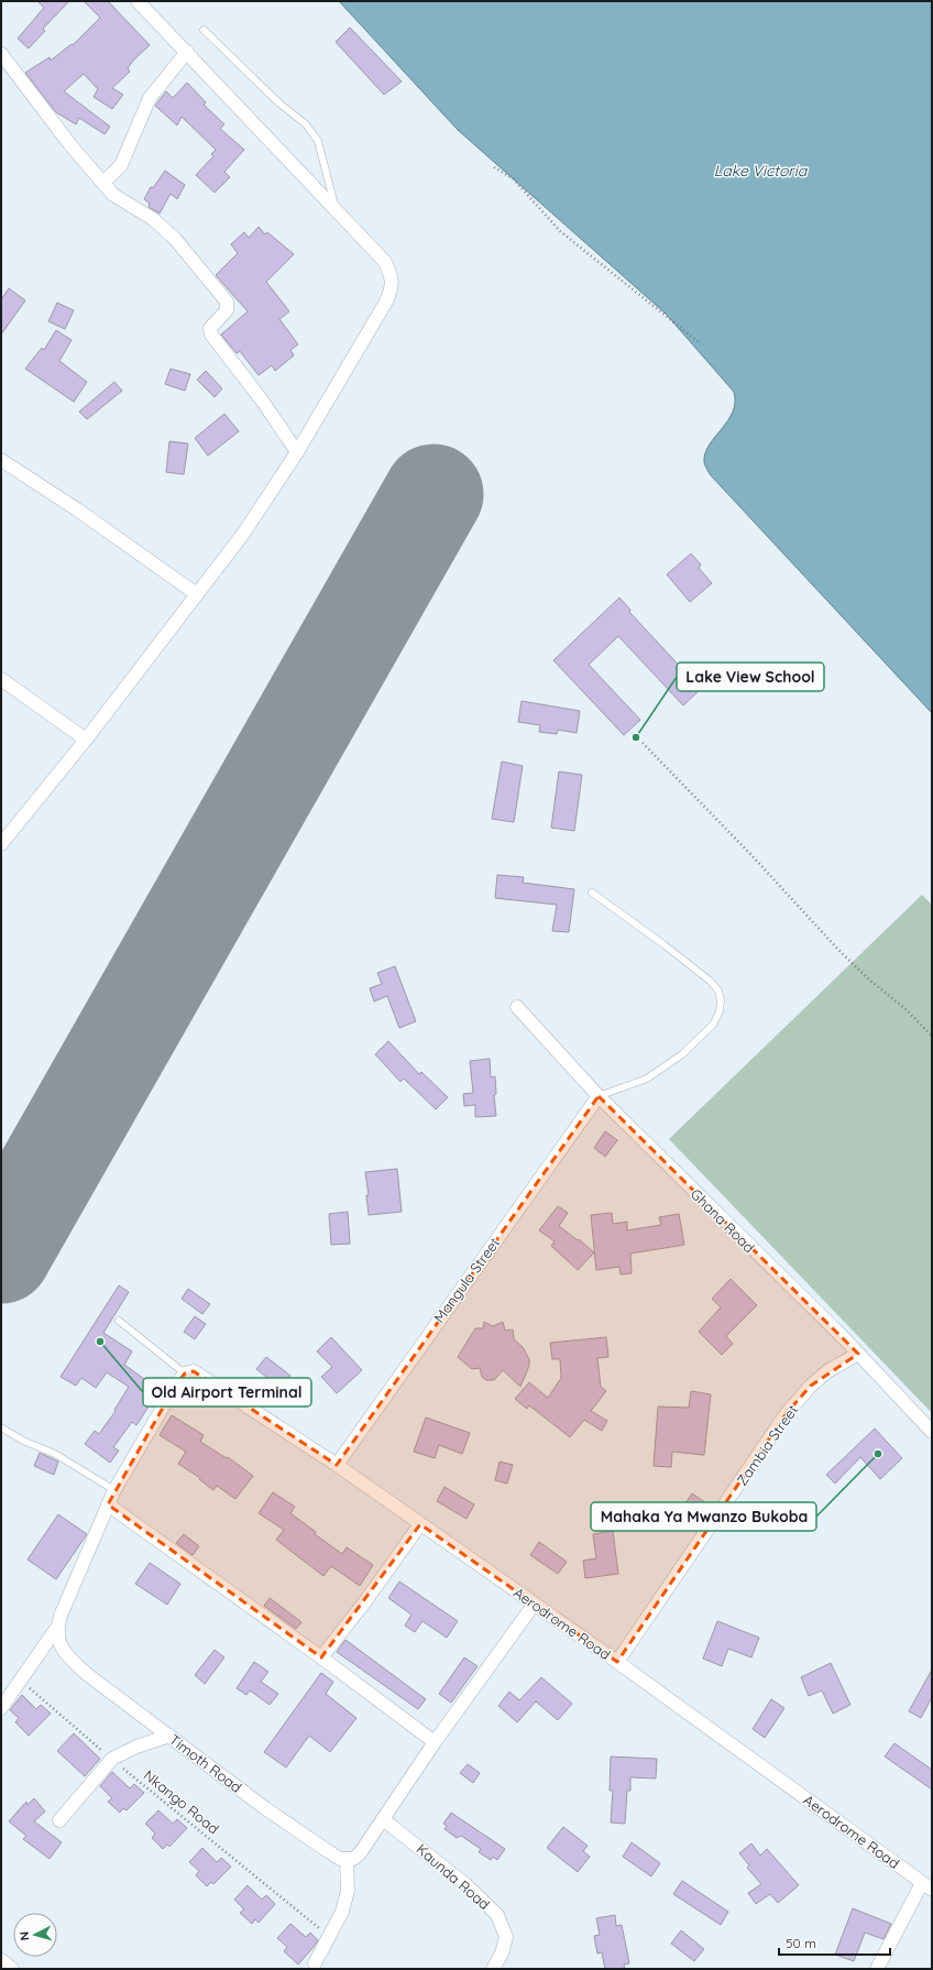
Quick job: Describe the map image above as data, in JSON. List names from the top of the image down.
{
  "streets": {
    "street": [
      "Ghana Road",
      "Mangula Street",
      "Zambia Street",
      "Aerodrome Road",
      "Timoth Road",
      "Kaunda Road"
    ],
    "path": ["Nkango Road"]
  },
  "crossings": [
    ["Ghana Road", "Mangula Street"],
    ["Ghana Road", "Zambia Street"],
    ["Mangula Street", "Aerodrome Road"],
    ["Zambia Street", "Aerodrome Road"]
  ],
  "water": ["Lake Victoria"],
  "places": ["Lake View School", "Old Airport Terminal", "Mahaka Ya Mwanzo Bukoba"],
  "scale_bar": "50 m",
  "north": "left"
}
